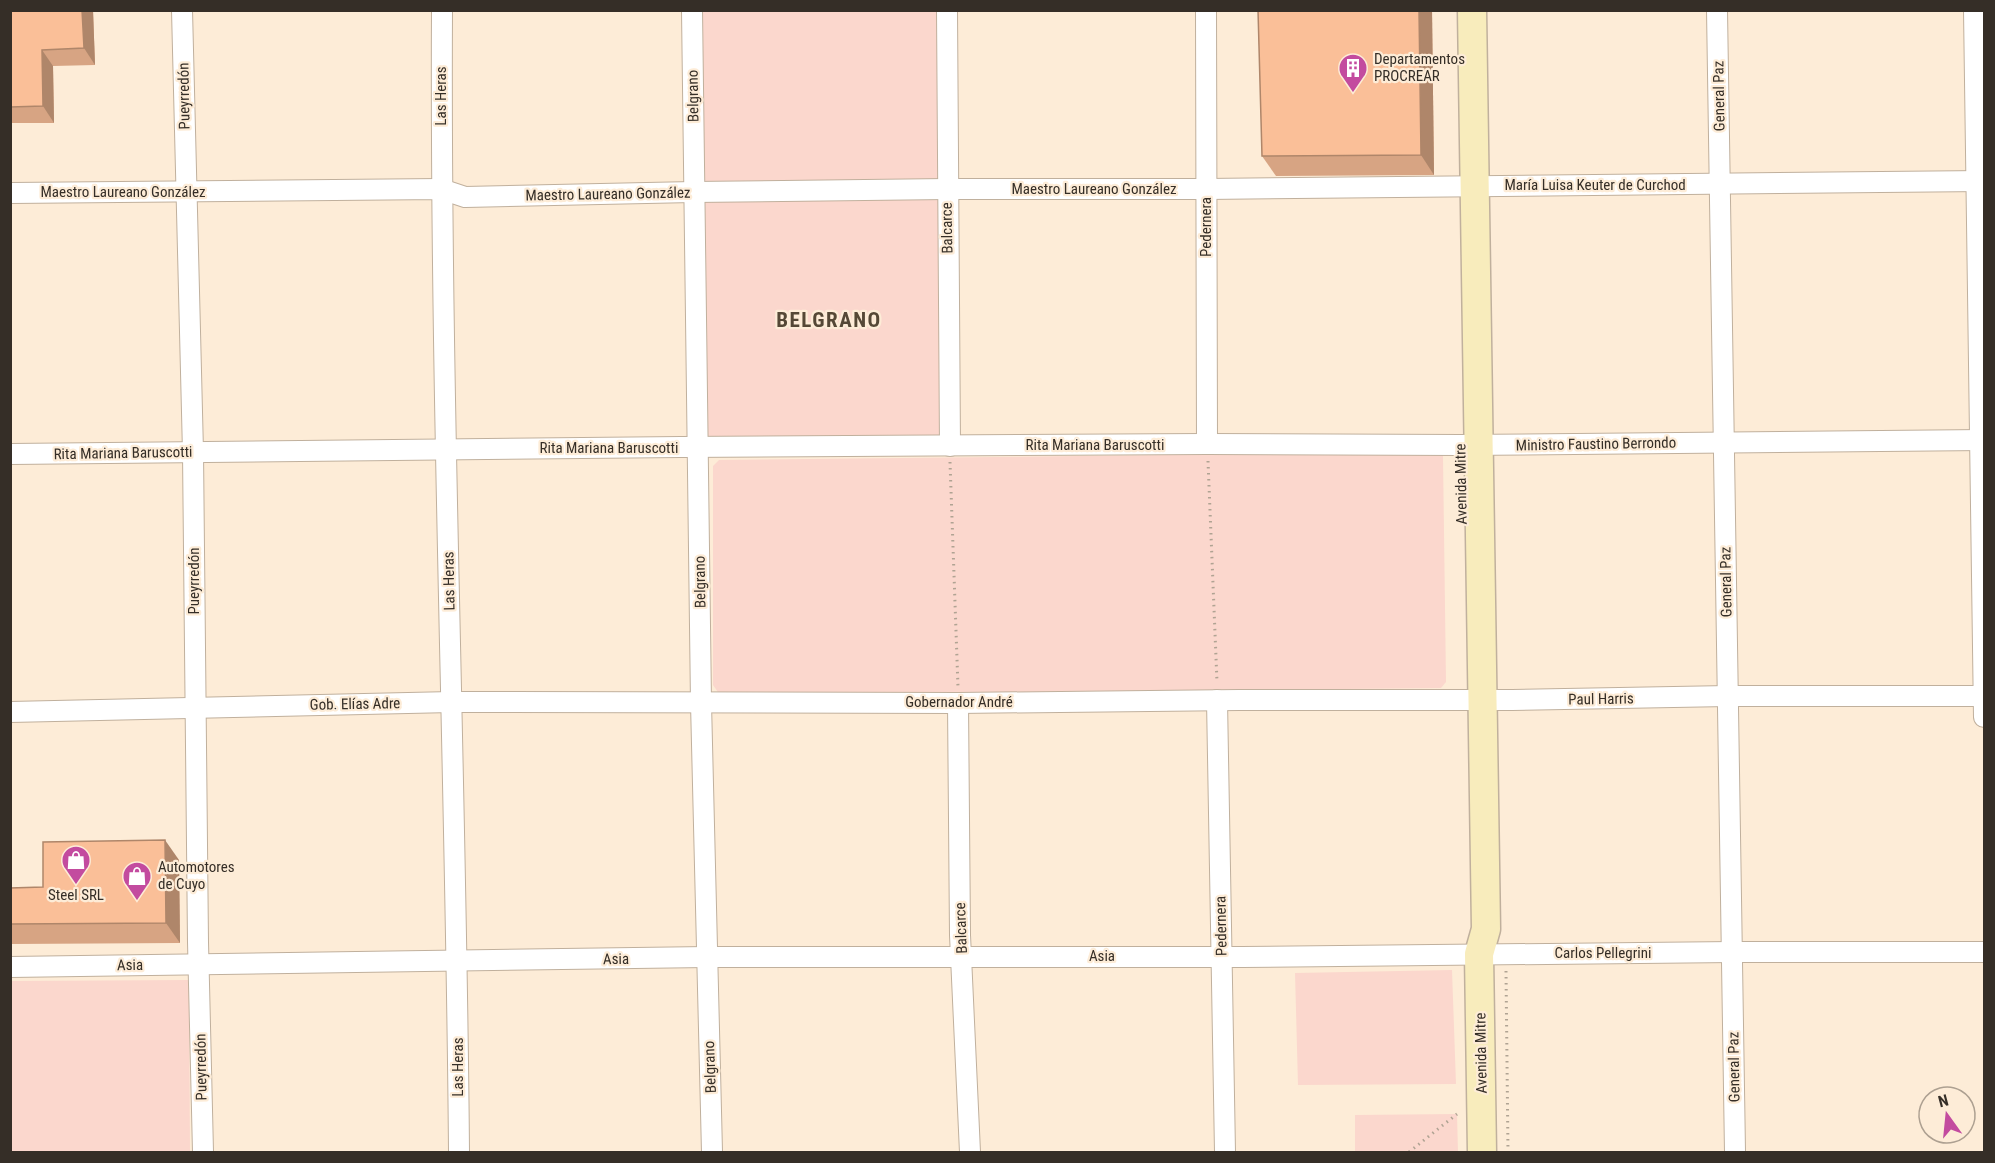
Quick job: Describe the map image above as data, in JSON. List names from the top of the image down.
{
  "streets": {
    "main road": ["Avenida Mitre"],
    "street": [
      "Pueyrredón",
      "Las Heras",
      "Belgrano",
      "General Paz",
      "María Luisa Keuter de Curchod",
      "Maestro Laureano González",
      "Pedernera",
      "Balcarce",
      "Ministro Faustino Berrondo",
      "Rita Mariana Baruscotti",
      "Paul Harris",
      "Gobernador André",
      "Gob. Elías Adre",
      "Carlos Pellegrini",
      "Asia"
    ]
  },
  "crossings": [
    ["Pueyrredón", "Maestro Laureano González"],
    ["Pueyrredón", "Rita Mariana Baruscotti"],
    ["Pueyrredón", "Gob. Elías Adre"],
    ["Pueyrredón", "Asia"],
    ["Las Heras", "Maestro Laureano González"],
    ["Las Heras", "Rita Mariana Baruscotti"],
    ["Las Heras", "Gob. Elías Adre"],
    ["Las Heras", "Asia"],
    ["Belgrano", "Maestro Laureano González"],
    ["Belgrano", "Rita Mariana Baruscotti"],
    ["Belgrano", "Gobernador André"],
    ["Belgrano", "Gob. Elías Adre"],
    ["Belgrano", "Asia"],
    ["General Paz", "María Luisa Keuter de Curchod"],
    ["General Paz", "Ministro Faustino Berrondo"],
    ["General Paz", "Paul Harris"],
    ["General Paz", "Carlos Pellegrini"],
    ["María Luisa Keuter de Curchod", "Maestro Laureano González"],
    ["María Luisa Keuter de Curchod", "Pedernera"],
    ["María Luisa Keuter de Curchod", "Avenida Mitre"],
    ["Maestro Laureano González", "Pedernera"],
    ["Maestro Laureano González", "Balcarce"],
    ["Pedernera", "Ministro Faustino Berrondo"],
    ["Pedernera", "Rita Mariana Baruscotti"],
    ["Pedernera", "Paul Harris"],
    ["Pedernera", "Gobernador André"],
    ["Pedernera", "Carlos Pellegrini"],
    ["Pedernera", "Asia"],
    ["Balcarce", "Rita Mariana Baruscotti"],
    ["Balcarce", "Gobernador André"],
    ["Balcarce", "Asia"],
    ["Ministro Faustino Berrondo", "Rita Mariana Baruscotti"],
    ["Ministro Faustino Berrondo", "Avenida Mitre"],
    ["Avenida Mitre", "Paul Harris"],
    ["Avenida Mitre", "Carlos Pellegrini"],
    ["Paul Harris", "Gobernador André"],
    ["Gobernador André", "Gob. Elías Adre"],
    ["Carlos Pellegrini", "Asia"]
  ],
  "districts": ["BELGRANO"],
  "places": {
    "building": ["Departamentos PROCREAR"],
    "shop": ["Steel SRL", "Automotores de Cuyo"]
  },
  "north": "top"
}
